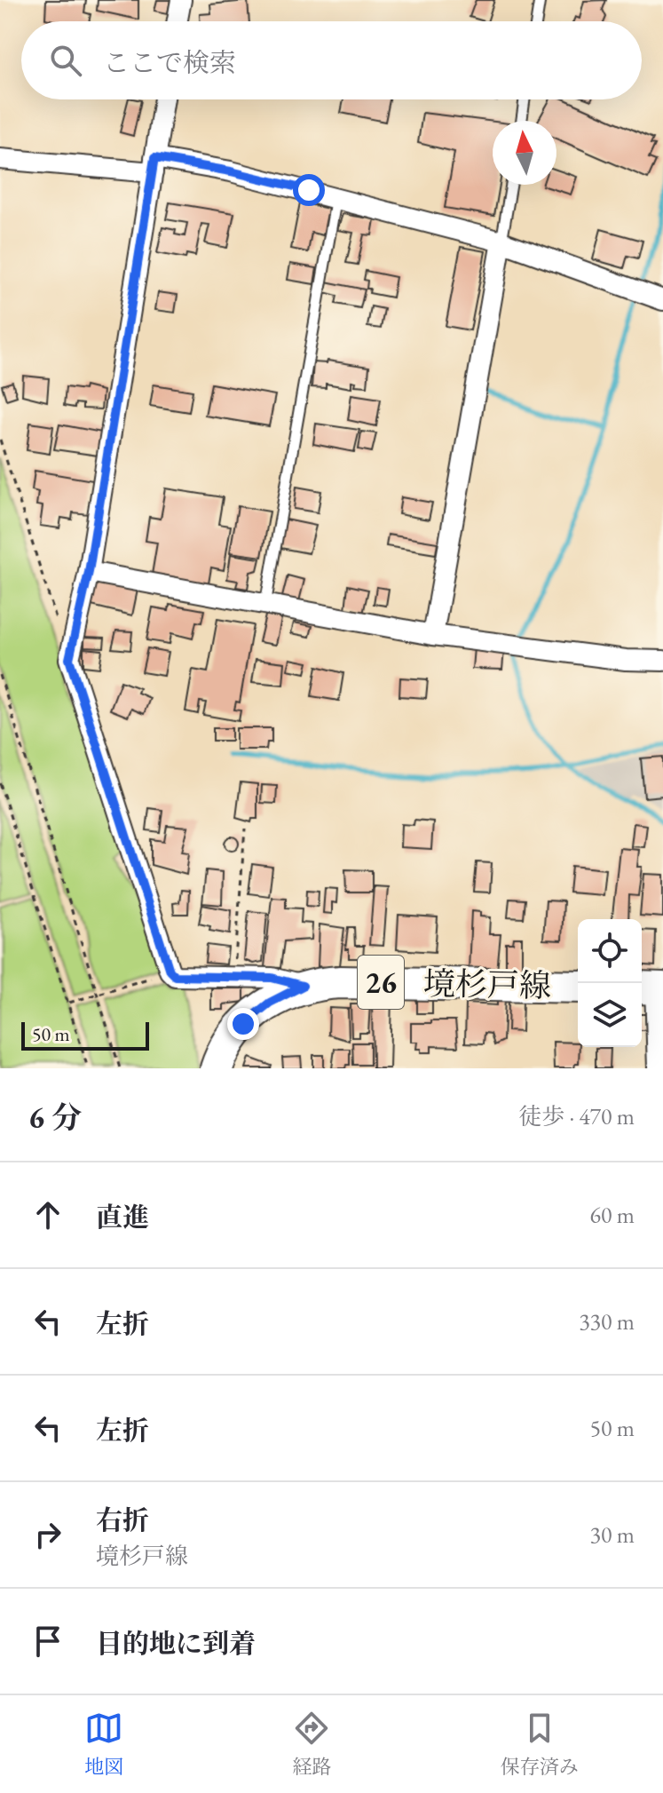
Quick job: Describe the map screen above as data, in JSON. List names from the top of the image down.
{
  "streets": {
    "main road": ["26", "境杉戸線"]
  },
  "scale_bar": "50 m",
  "north": "top",
  "page": {
    "search": "ここで検索",
    "scale": "50 m",
    "heading": ["6 分", "徒歩 · 470 m"],
    "list": [
      ["直進", "60 m"],
      ["左折", "330 m"],
      ["左折", "50 m"],
      ["右折", "境杉戸線", "30 m"],
      "目的地に到着"
    ],
    "nav": ["地図", "経路", "保存済み"]
  }
}
